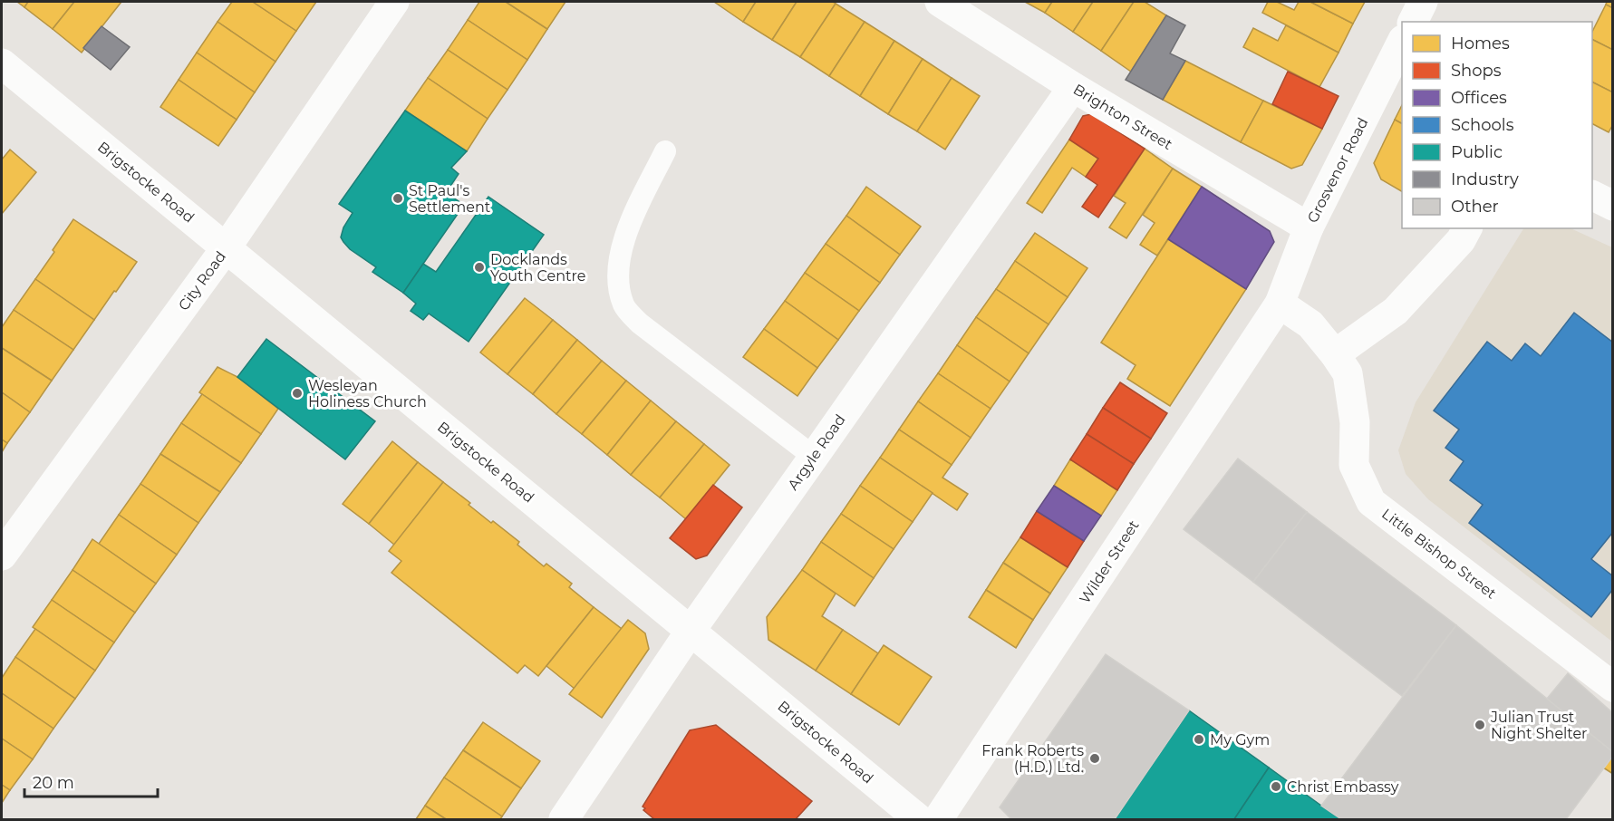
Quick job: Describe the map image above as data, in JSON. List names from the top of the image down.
{
  "streets": {
    "street": [
      "Brighton Street",
      "Grosvenor Road",
      "Brigstocke Road",
      "City Road",
      "Argyle Road",
      "Little Bishop Street",
      "Wilder Street"
    ]
  },
  "crossings": [
    ["Brighton Street", "Grosvenor Road"],
    ["Brighton Street", "Argyle Road"],
    ["Grosvenor Road", "Little Bishop Street"],
    ["Grosvenor Road", "Wilder Street"],
    ["Brigstocke Road", "City Road"],
    ["Brigstocke Road", "Argyle Road"],
    ["Little Bishop Street", "Wilder Street"]
  ],
  "places": [
    "St Paul's Settlement",
    "Docklands Youth Centre",
    "Wesleyan Holiness Church",
    "Julian Trust Night Shelter",
    "My Gym",
    "Frank Roberts (H.D.) Ltd.",
    "Christ Embassy"
  ],
  "legend": [
    "Homes",
    "Shops",
    "Offices",
    "Schools",
    "Public",
    "Industry",
    "Other"
  ],
  "scale_bar": "20 m"
}
